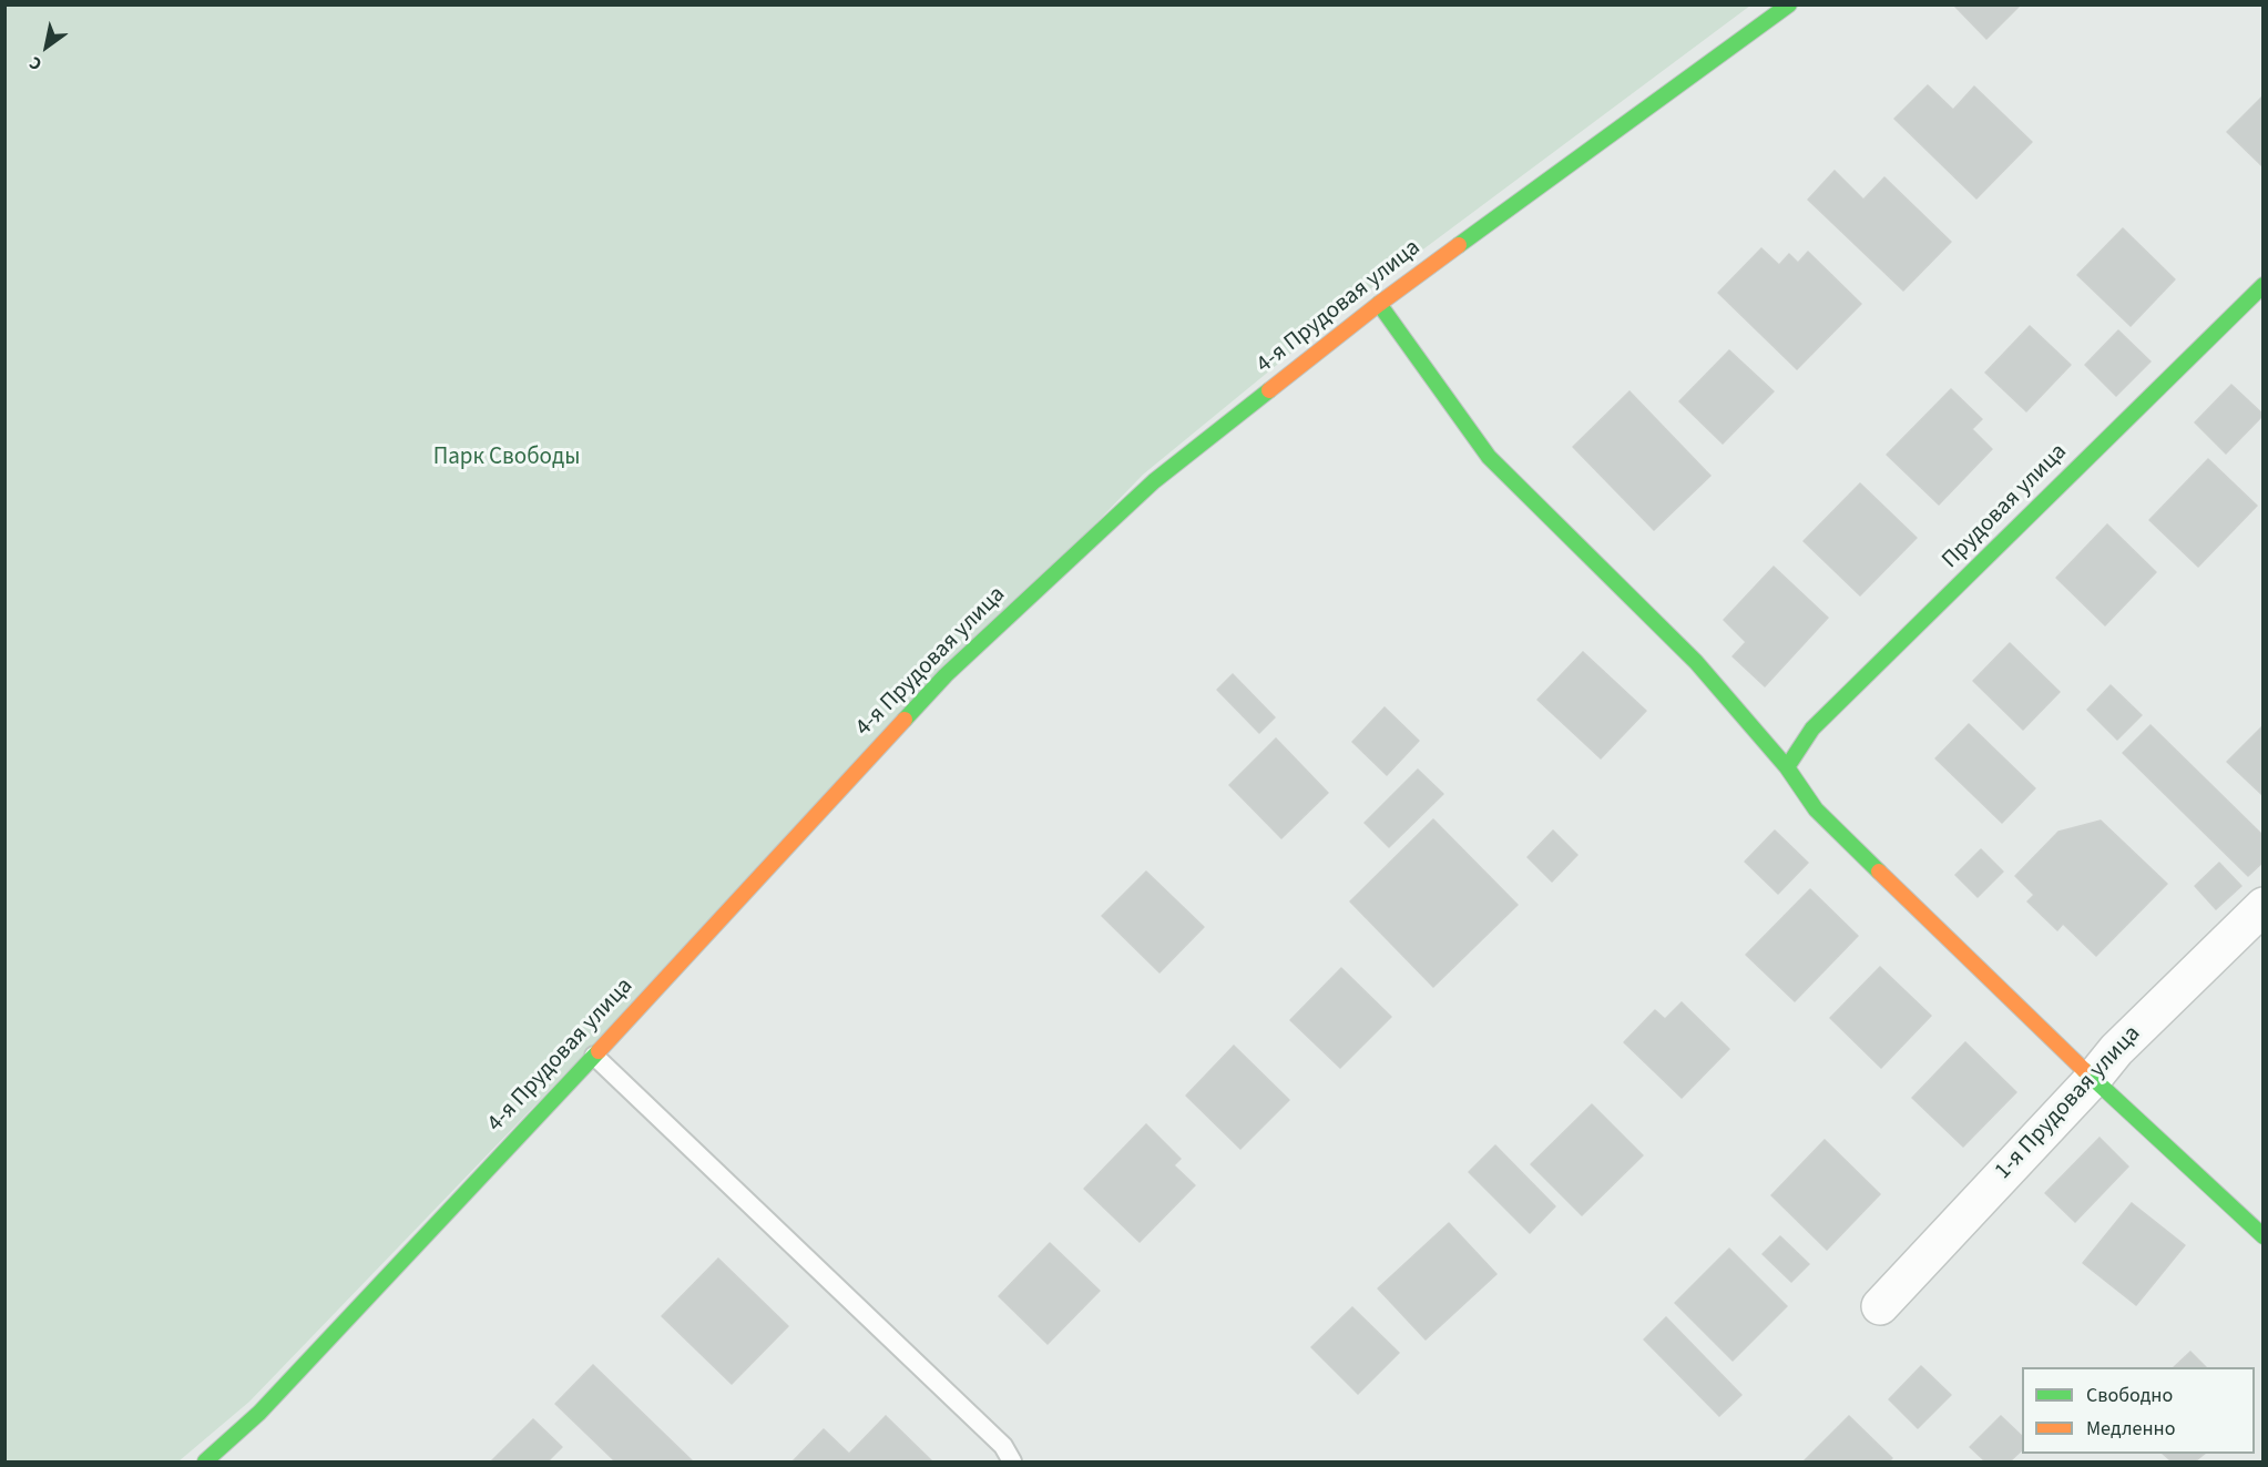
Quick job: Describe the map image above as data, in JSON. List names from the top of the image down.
{
  "streets": {
    "main road": ["4-я Прудовая улица", "Прудовая улица"],
    "street": ["1-я Прудовая улица"]
  },
  "parks": ["Парк Свободы"],
  "legend": ["Свободно", "Медленно"],
  "north": "bottom left"
}
